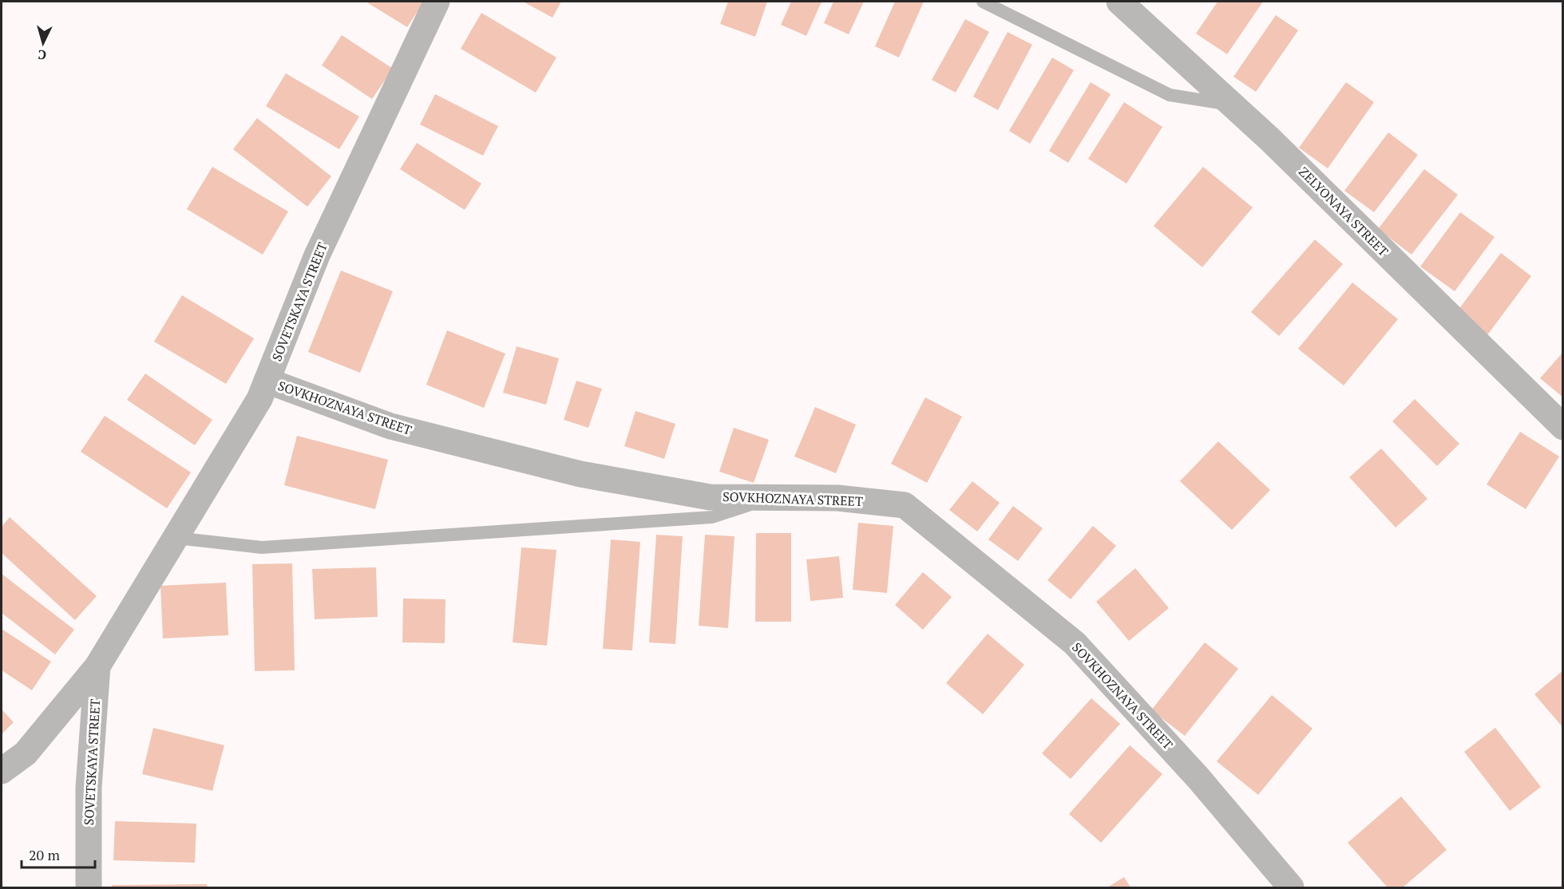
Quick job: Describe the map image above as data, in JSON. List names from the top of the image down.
{
  "streets": {
    "street": ["ZELYONAYA STREET", "SOVETSKAYA STREET", "SOVKHOZNAYA STREET"]
  },
  "crossings": [
    ["SOVETSKAYA STREET", "SOVKHOZNAYA STREET"]
  ],
  "scale_bar": "20 m",
  "north": "bottom"
}
